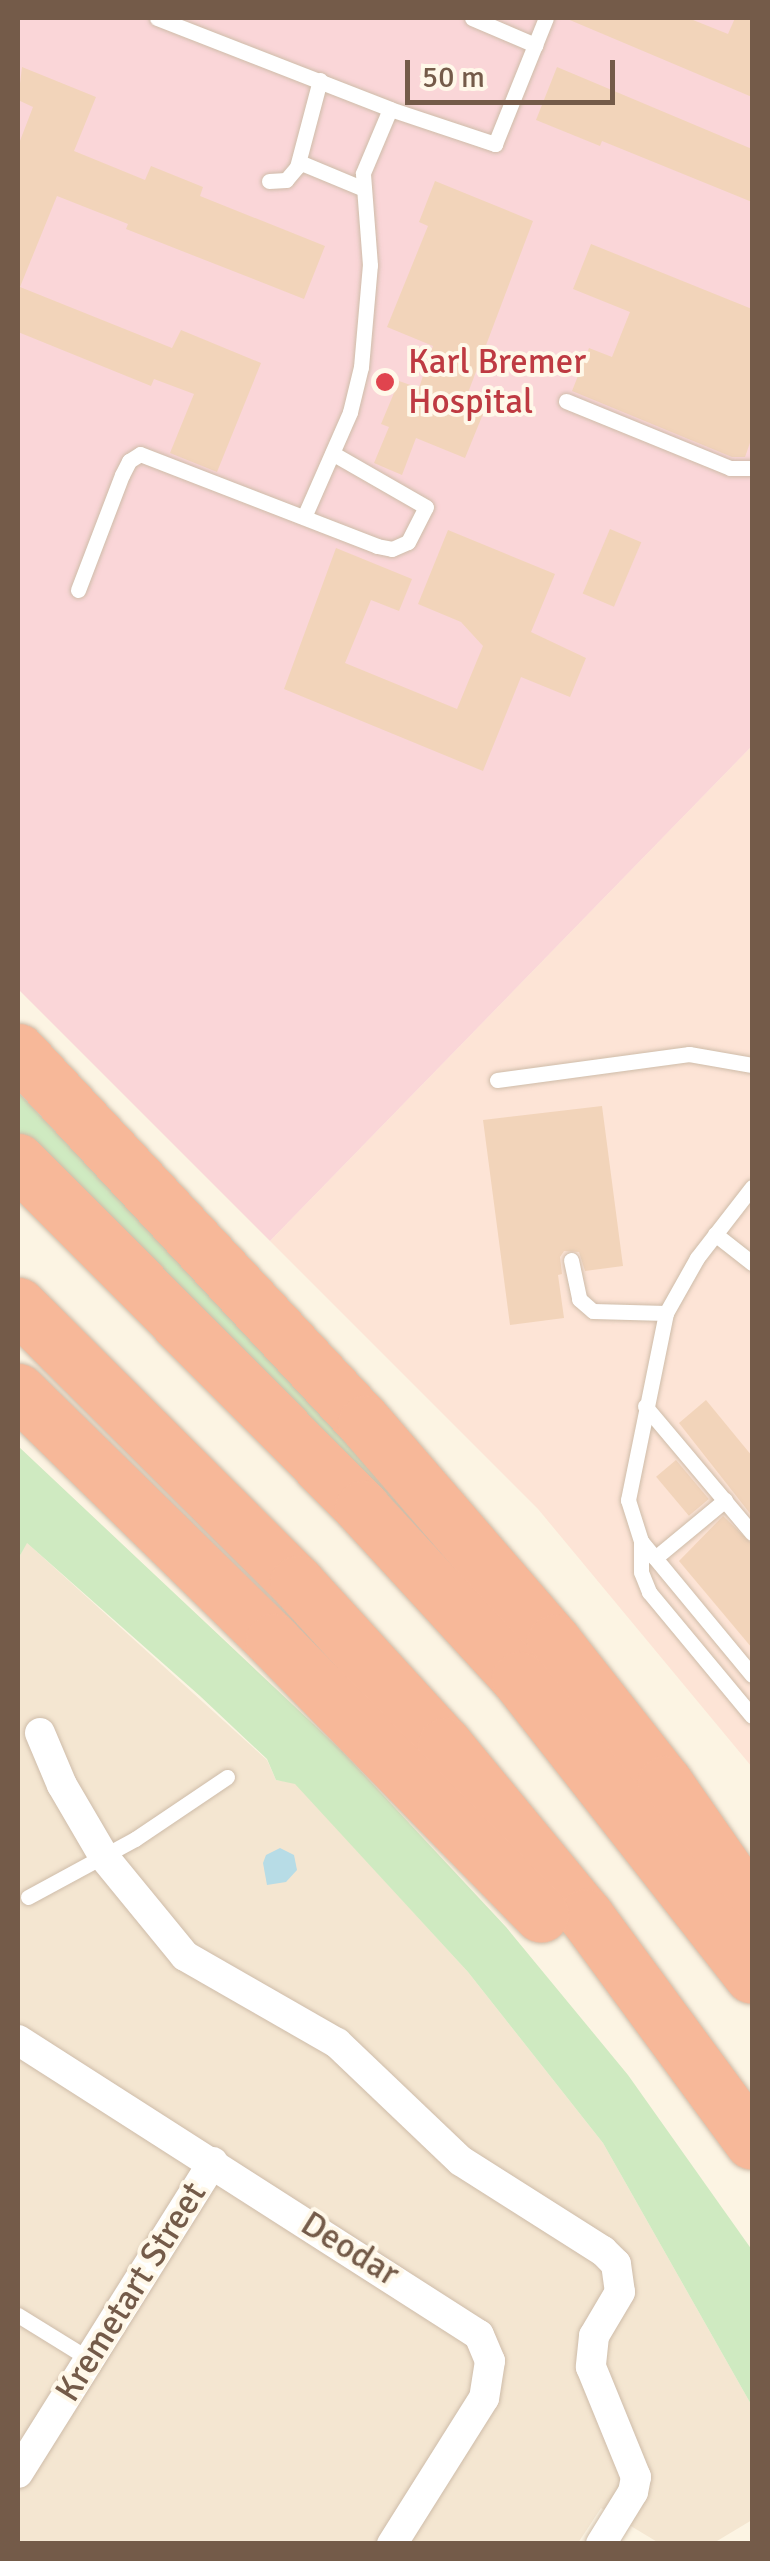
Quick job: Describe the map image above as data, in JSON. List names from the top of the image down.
{
  "streets": {
    "street": ["Deodar", "Kremetart Street"]
  },
  "crossings": [
    ["Deodar", "Kremetart Street"]
  ],
  "places": ["Karl Bremer Hospital"],
  "scale_bar": "50 m"
}
